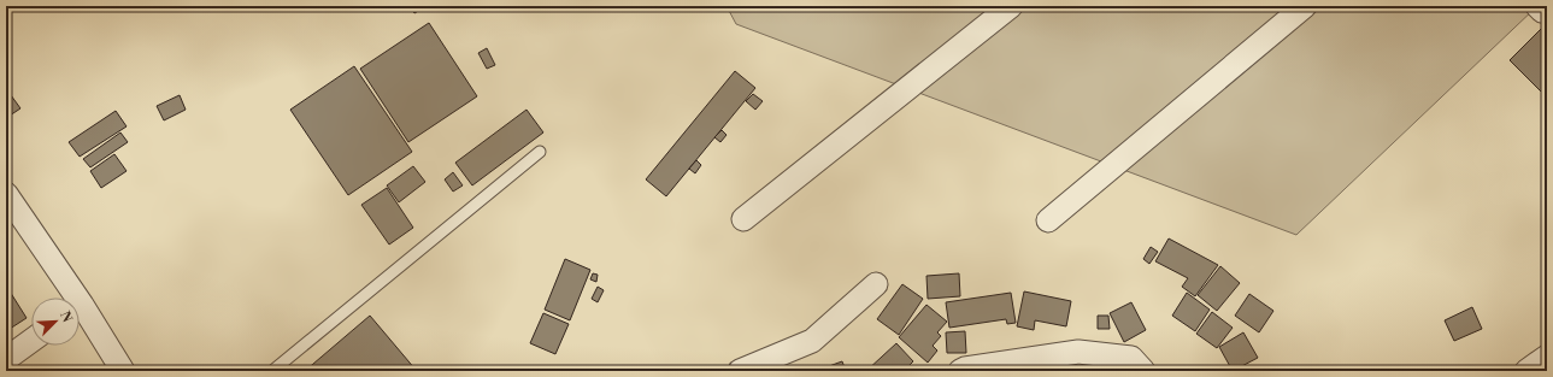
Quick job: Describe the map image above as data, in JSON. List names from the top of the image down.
{
  "north": "top right"
}
